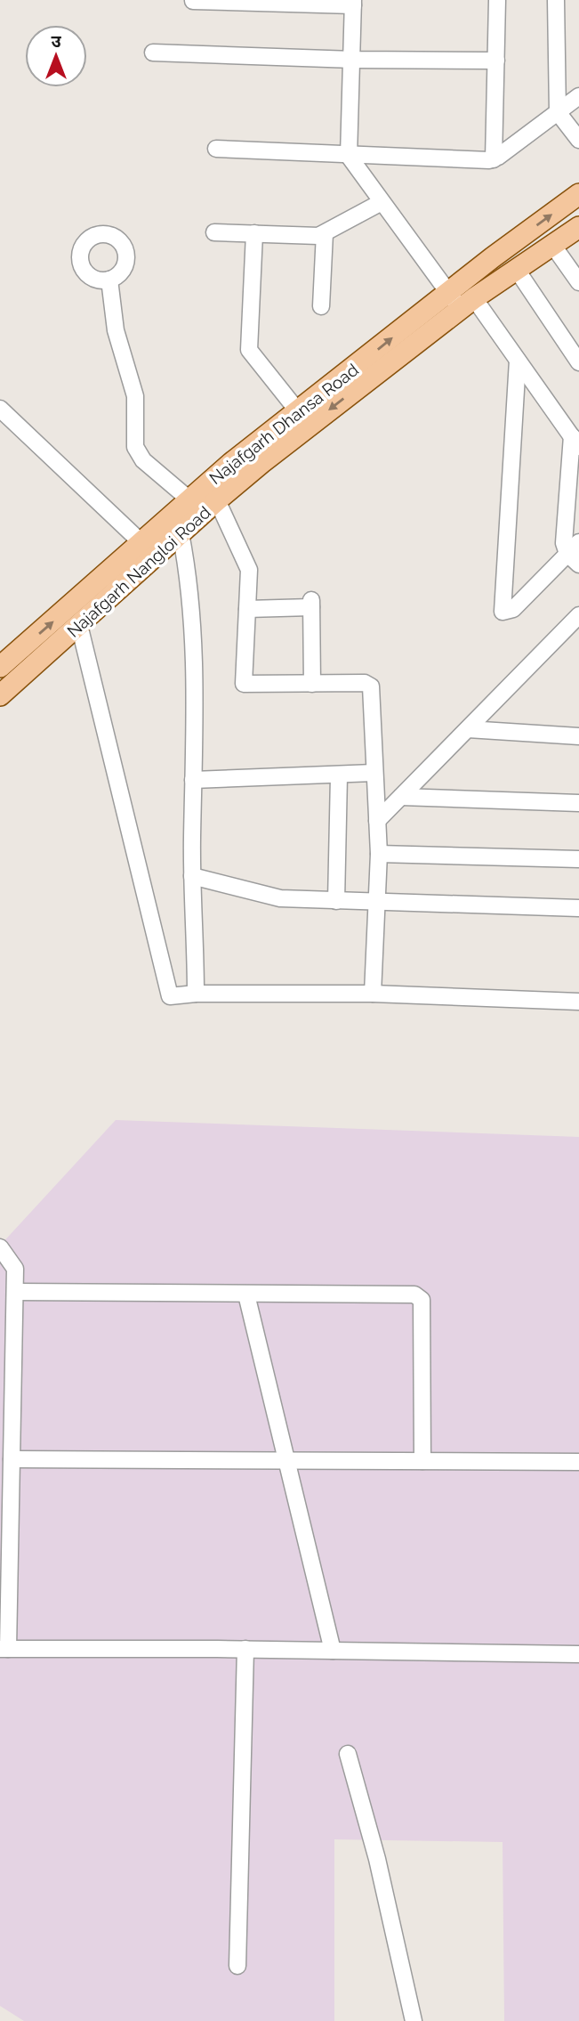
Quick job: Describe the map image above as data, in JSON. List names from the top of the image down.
{
  "streets": {
    "main road": ["Najafgarh Dhansa Road", "Najafgarh Nangloi Road"]
  },
  "crossings": [
    ["Najafgarh Dhansa Road", "Najafgarh Nangloi Road"]
  ],
  "one_way": ["Najafgarh Dhansa Road", "Najafgarh Nangloi Road"],
  "north": "top"
}
